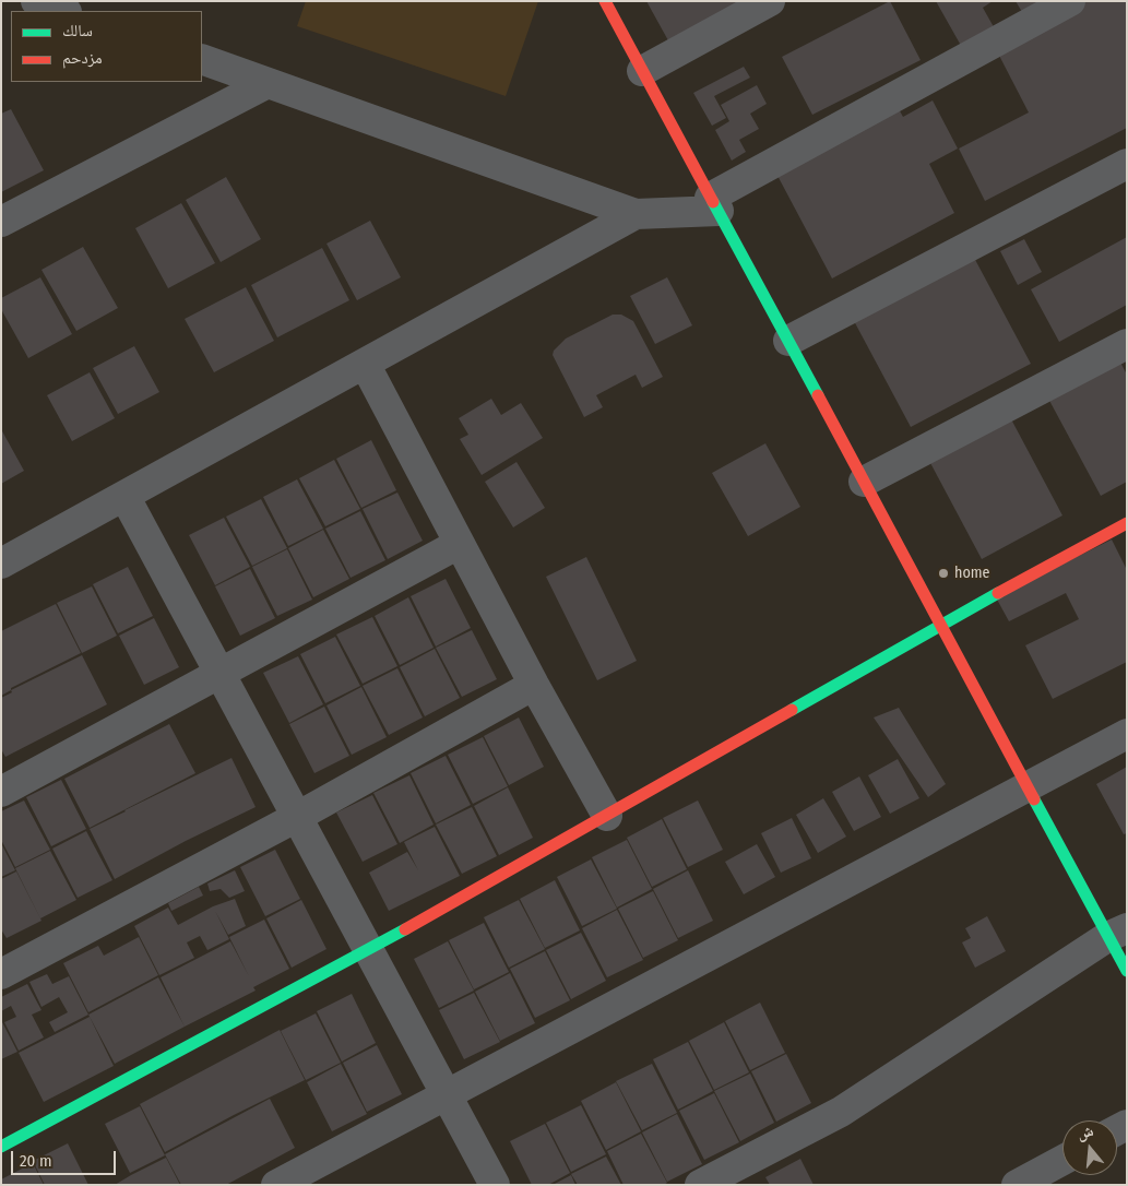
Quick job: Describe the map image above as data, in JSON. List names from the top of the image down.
{
  "places": ["home"],
  "legend": ["سالك", "مزدحم"],
  "scale_bar": "20 m",
  "north": "top"
}
